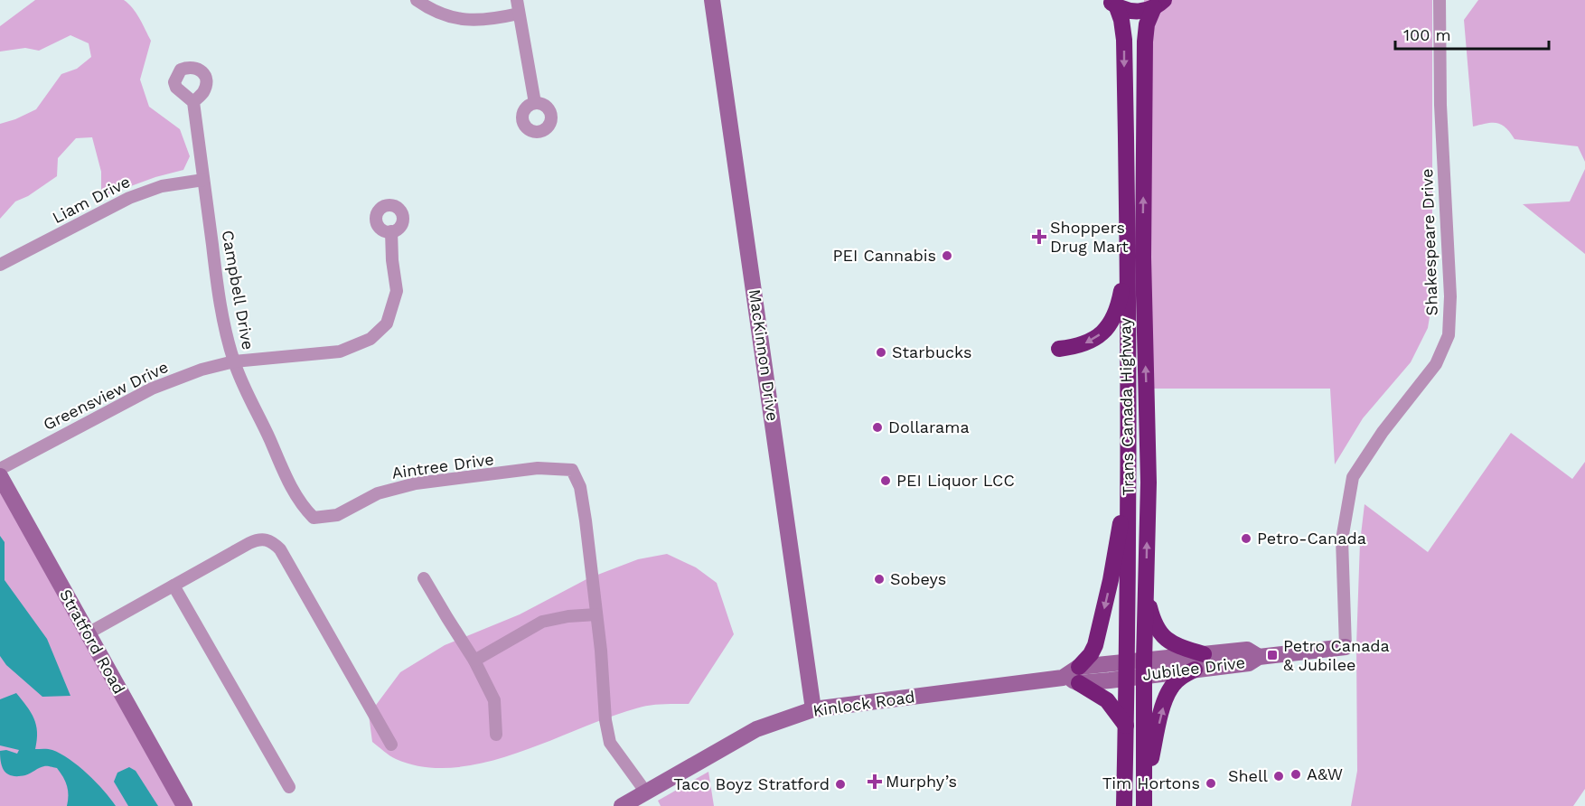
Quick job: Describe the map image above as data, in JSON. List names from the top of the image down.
{
  "streets": {
    "highway": ["Trans Canada Highway"],
    "street": [
      "Liam Drive",
      "Shakespeare Drive",
      "Campbell Drive",
      "MacKinnon Drive",
      "Greensview Drive",
      "Aintree Drive",
      "Stratford Road",
      "Jubilee Drive",
      "Kinlock Road"
    ]
  },
  "crossings": [
    ["Liam Drive", "Campbell Drive"],
    ["Shakespeare Drive", "Jubilee Drive"],
    ["Campbell Drive", "Greensview Drive"],
    ["Campbell Drive", "Aintree Drive"],
    ["MacKinnon Drive", "Kinlock Road"],
    ["Trans Canada Highway", "Jubilee Drive"],
    ["Trans Canada Highway", "Kinlock Road"],
    ["Jubilee Drive", "Kinlock Road"]
  ],
  "places": {
    "health": ["Shoppers Drug Mart", "Murphy’s"],
    "other": [
      "PEI Cannabis",
      "Starbucks",
      "Dollarama",
      "PEI Liquor LCC",
      "Petro-Canada",
      "Sobeys",
      "A&W",
      "Shell",
      "Tim Hortons",
      "Taco Boyz Stratford"
    ],
    "transit": ["Petro Canada & Jubilee"]
  },
  "scale_bar": "100 m"
}
